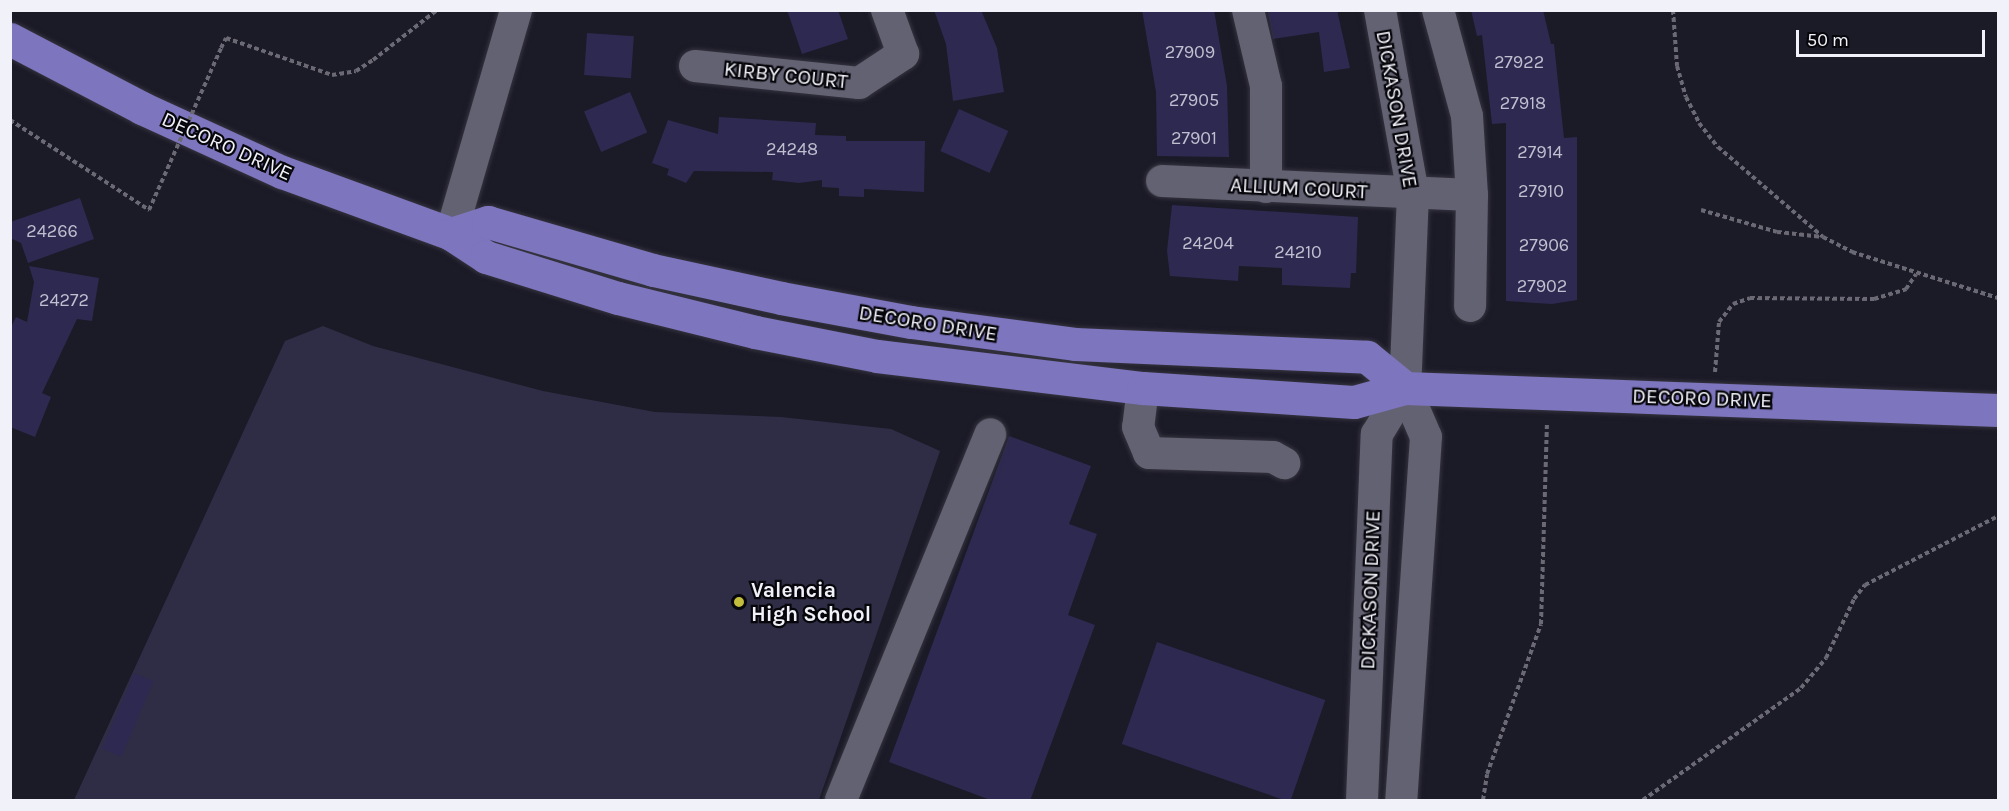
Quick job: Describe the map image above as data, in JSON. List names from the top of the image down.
{
  "streets": {
    "main road": ["DECORO DRIVE"],
    "street": ["KIRBY COURT", "DICKASON DRIVE", "ALLIUM COURT"]
  },
  "crossings": [
    ["DICKASON DRIVE", "DECORO DRIVE"],
    ["DICKASON DRIVE", "ALLIUM COURT"]
  ],
  "places": ["Valencia High School"],
  "house_numbers": [
    "27909",
    "27922",
    "27905",
    "27918",
    "27901",
    "24248",
    "27914",
    "27910",
    "24266",
    "24204",
    "27906",
    "24210",
    "27902",
    "24272"
  ],
  "scale_bar": "50 m"
}
